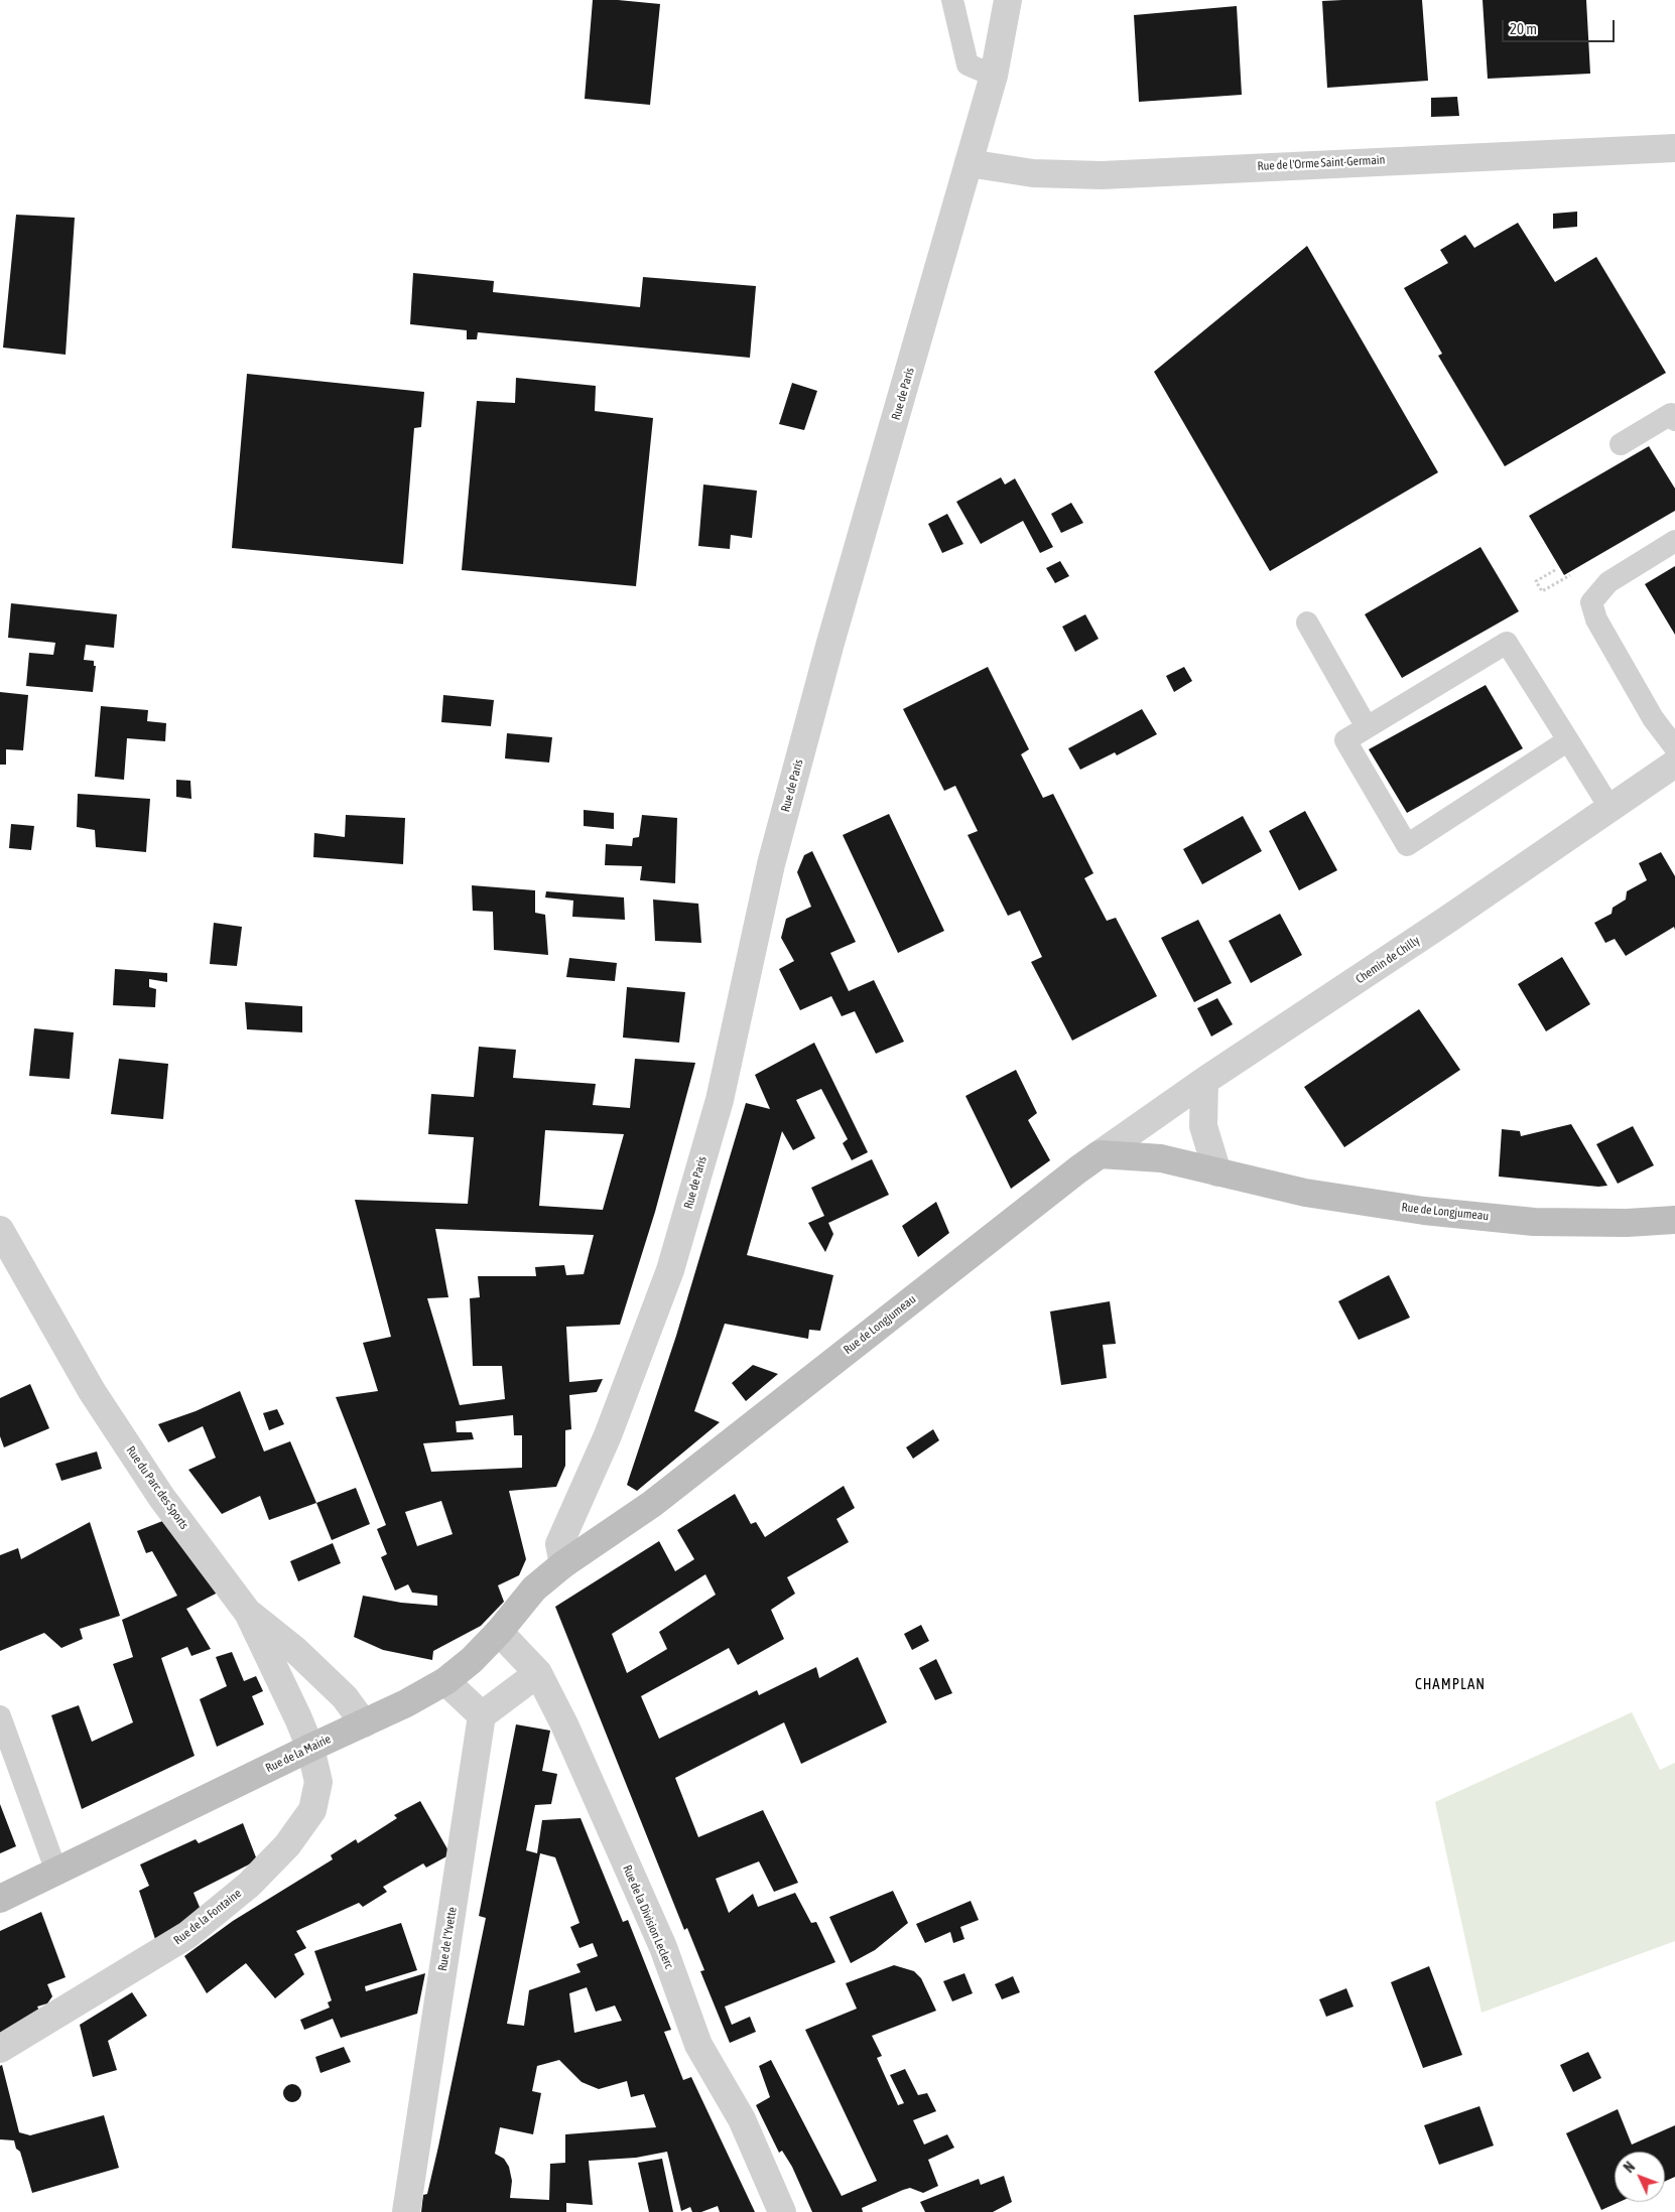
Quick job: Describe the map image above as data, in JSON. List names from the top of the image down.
{
  "streets": {
    "main road": ["Rue de Longjumeau", "Rue de la Mairie"],
    "street": [
      "Rue de l'Orme Saint-Germain",
      "Rue de Paris",
      "Chemin de Chilly",
      "Rue du Parc des Sports",
      "Rue de la Fontaine",
      "Rue de la Division Leclerc",
      "Rue de l'Yvette"
    ]
  },
  "crossings": [
    ["Rue de l'Orme Saint-Germain", "Rue de Paris"],
    ["Rue de Paris", "Rue de Longjumeau"],
    ["Rue de Paris", "Rue de la Mairie"],
    ["Chemin de Chilly", "Rue de Longjumeau"],
    ["Rue de Longjumeau", "Rue de la Mairie"],
    ["Rue du Parc des Sports", "Rue de la Mairie"],
    ["Rue du Parc des Sports", "Rue de la Fontaine"],
    ["Rue de la Mairie", "Rue de la Fontaine"],
    ["Rue de la Mairie", "Rue de la Division Leclerc"]
  ],
  "districts": ["CHAMPLAN"],
  "scale_bar": "20 m",
  "north": "top left"
}
